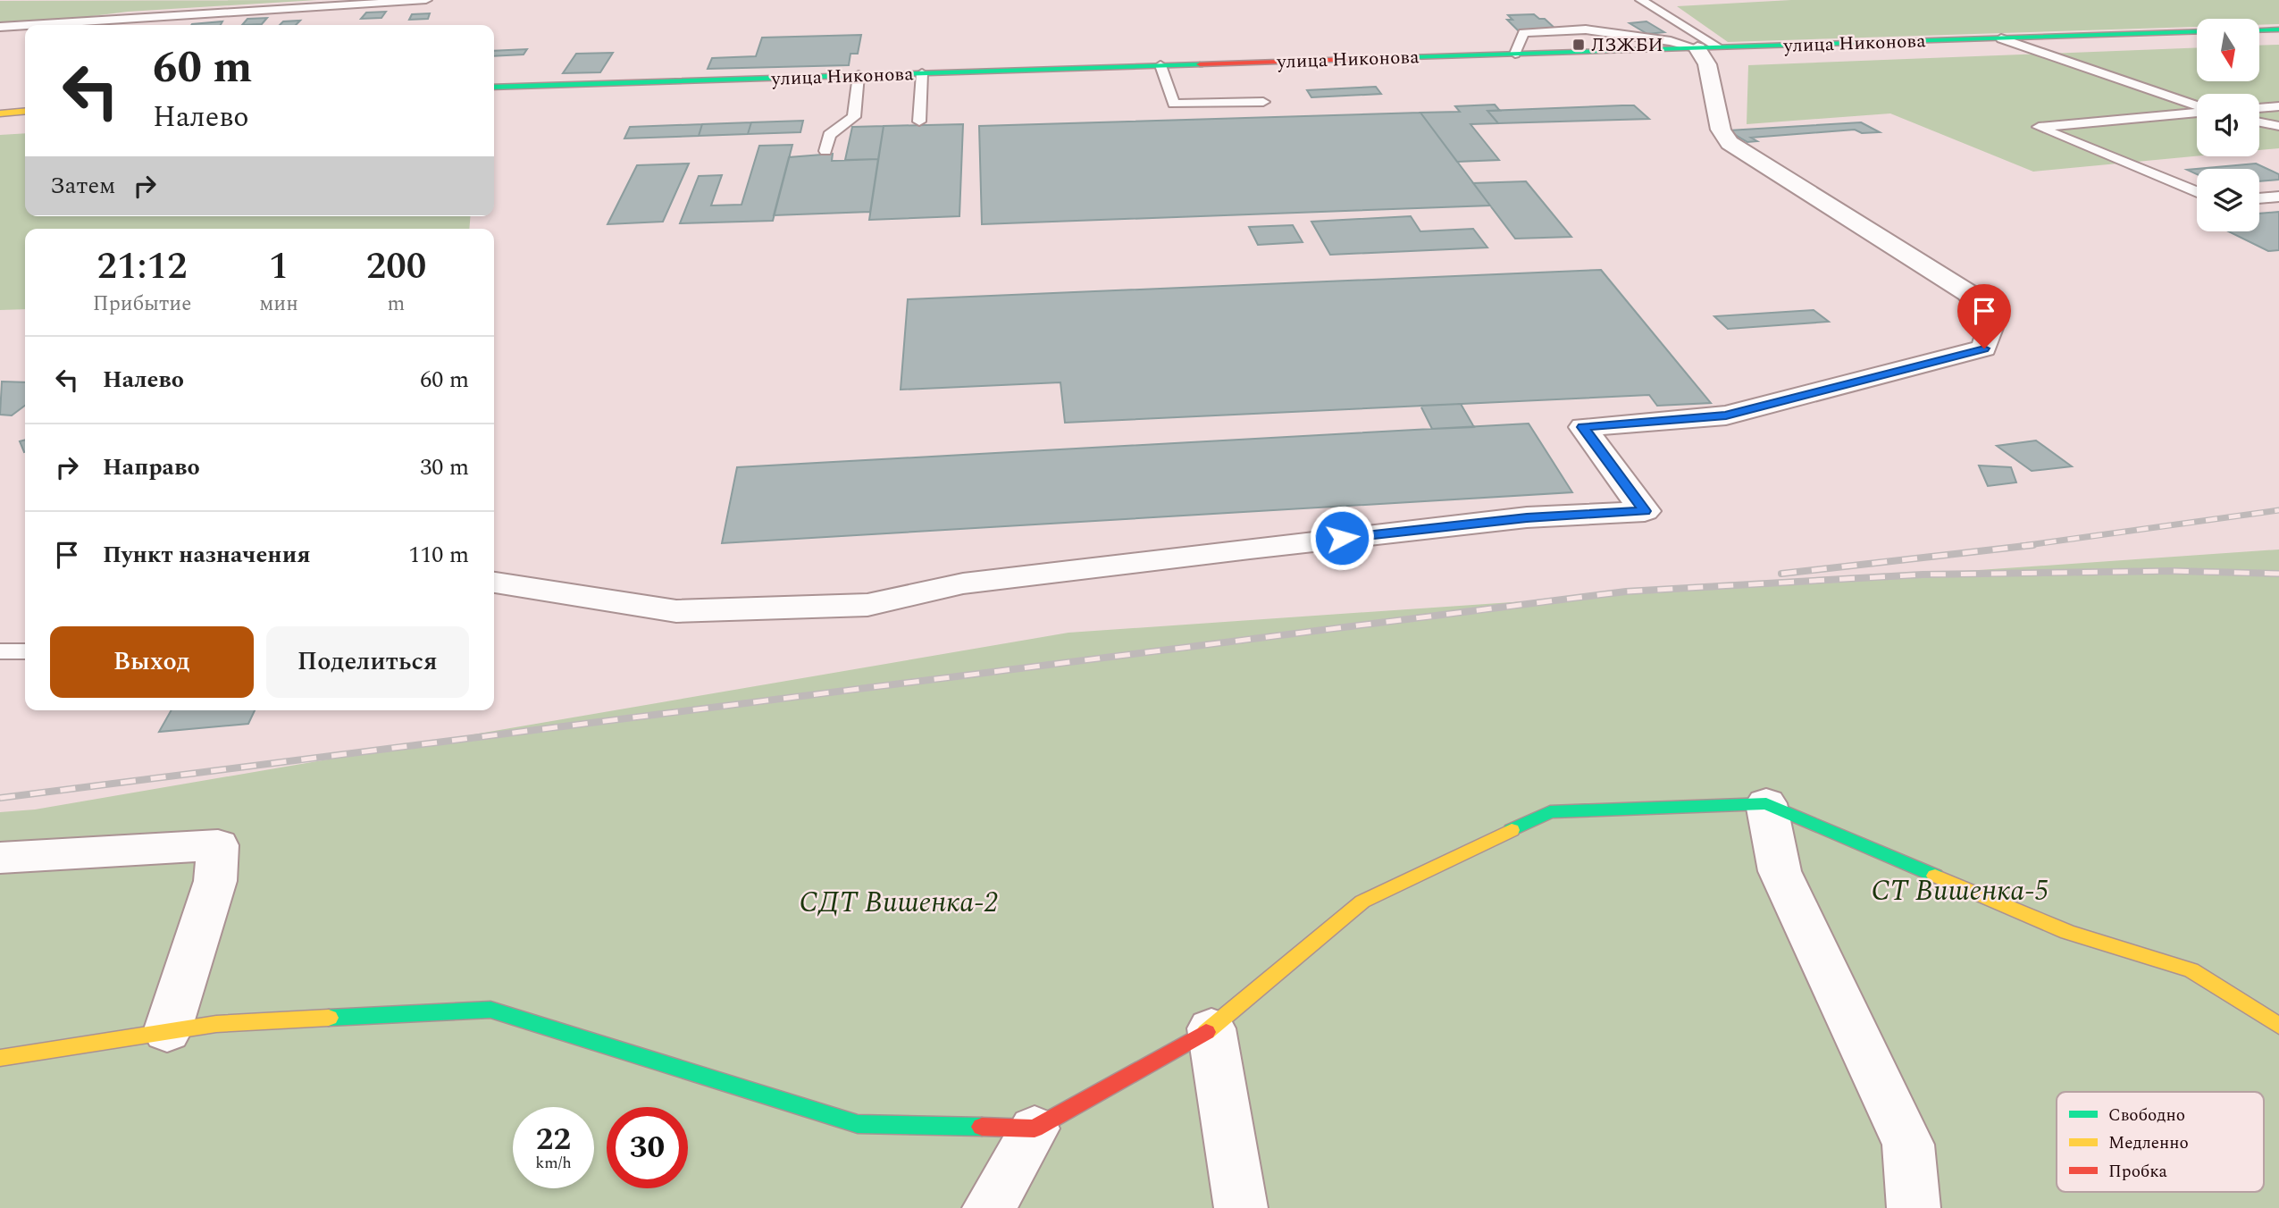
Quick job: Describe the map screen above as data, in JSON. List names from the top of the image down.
{
  "streets": {
    "main road": ["улица Никонова"]
  },
  "parks": ["СТ Вишенка-5", "СДТ Вишенка-2"],
  "places": {
    "transit": ["ЛЗЖБИ"]
  },
  "legend": ["Свободно", "Медленно", "Пробка"],
  "north": "bottom",
  "page": {
    "turn": ["60 m", "Налево"],
    "then": "Затем",
    "eta": [
      "21:12",
      "Прибытие",
      "1",
      "мин",
      "200",
      "m"
    ],
    "list": [
      {
        "name": "Налево",
        "value": "60 m"
      },
      {
        "name": "Направо",
        "value": "30 m"
      },
      {
        "name": "Пункт назначения",
        "value": "110 m"
      }
    ],
    "buttons": ["Выход", "Поделиться"],
    "speed": "22 km/h",
    "limit": "30"
  }
}
